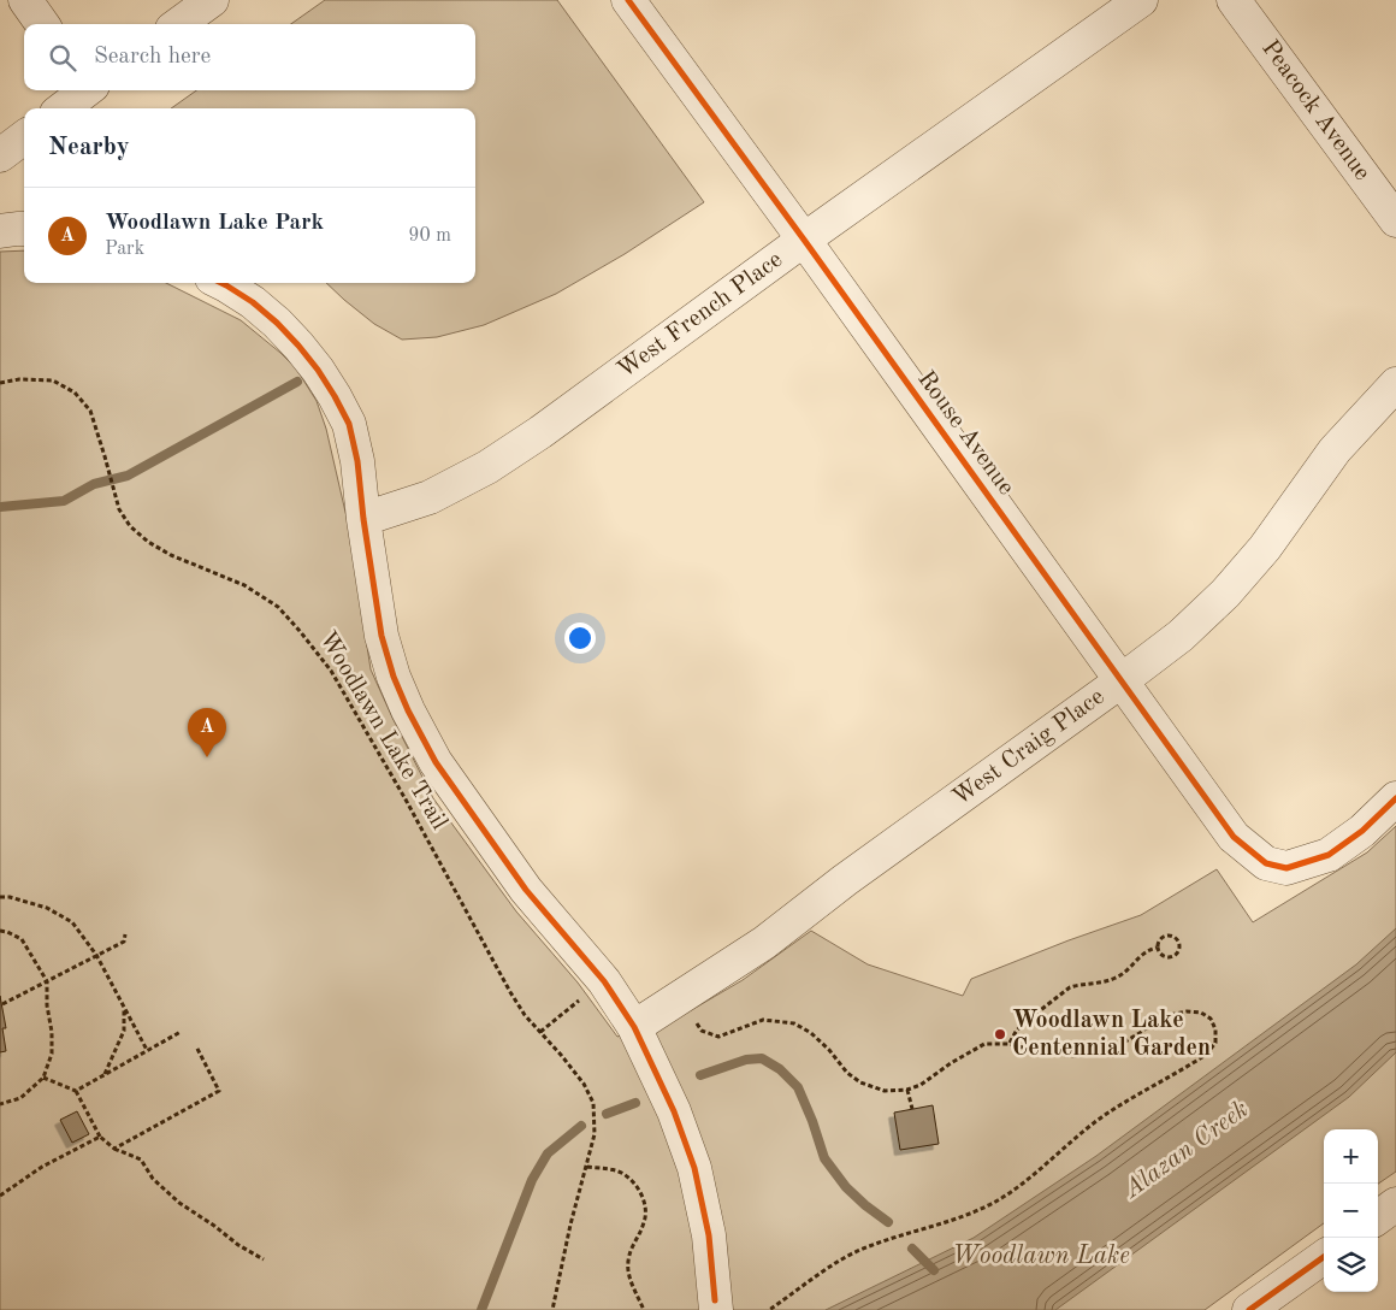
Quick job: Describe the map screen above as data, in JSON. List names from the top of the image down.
{
  "streets": {
    "street": [
      "Peacock Avenue",
      "West French Place",
      "Rouse Avenue",
      "West Craig Place"
    ],
    "path": ["Woodlawn Lake Trail"]
  },
  "crossings": [
    ["West French Place", "Rouse Avenue"],
    ["Rouse Avenue", "West Craig Place"]
  ],
  "water": ["Alazan Creek", "Woodlawn Lake"],
  "places": ["Woodlawn Lake Centennial Garden"],
  "page": {
    "search": "Search here",
    "heading": "Nearby",
    "list": [
      {
        "mark": "A",
        "name": "Woodlawn Lake Park",
        "note": "Park",
        "value": "90 m"
      }
    ],
    "pins": "A",
    "map_buttons": ["+", "−"]
  }
}
